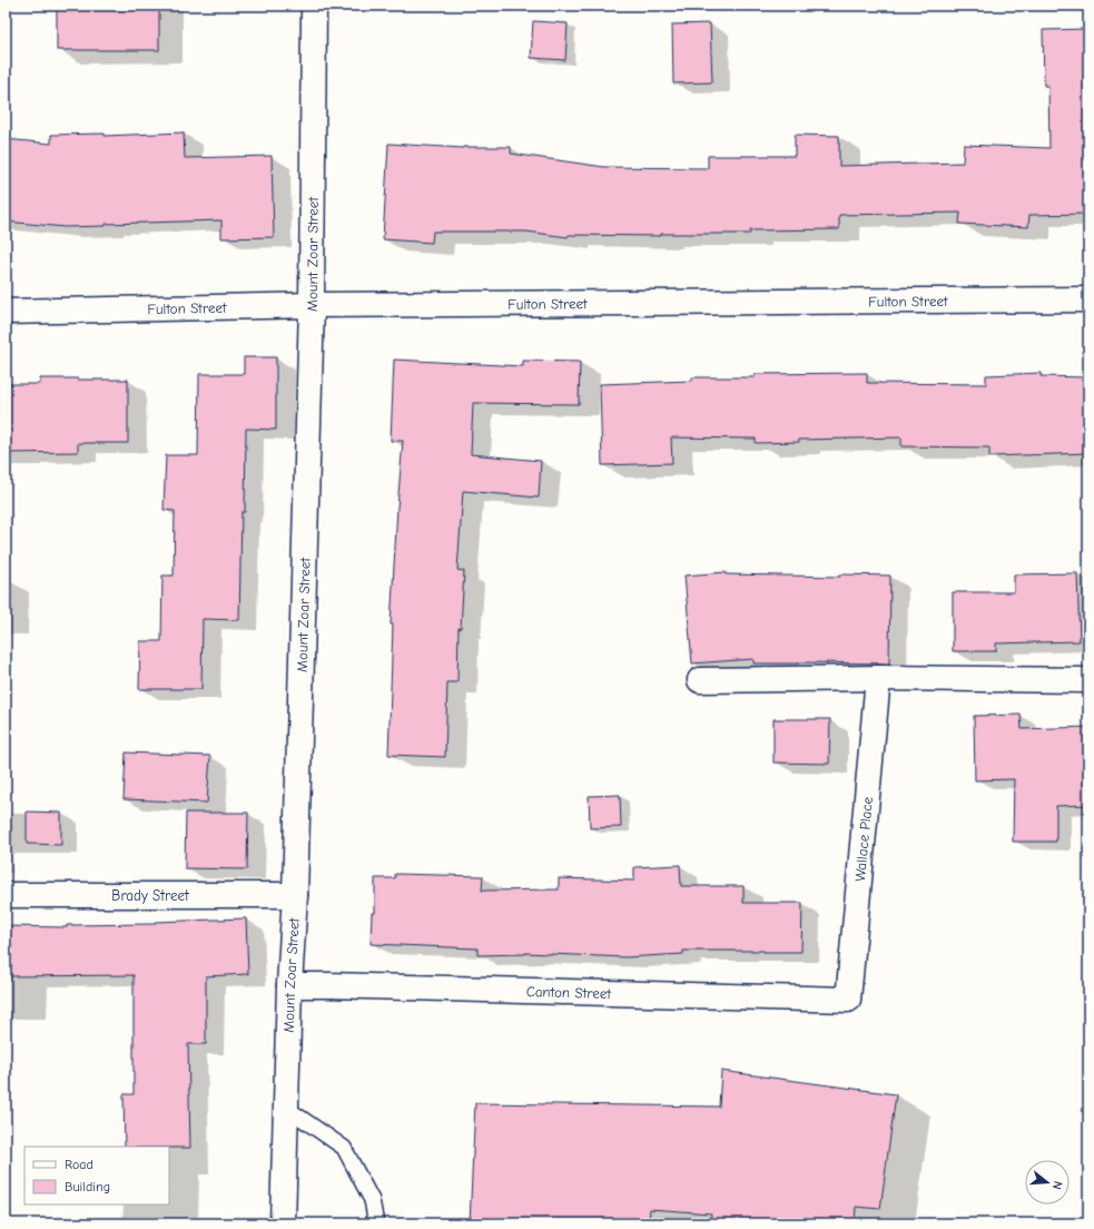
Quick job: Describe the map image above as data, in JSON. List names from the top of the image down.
{
  "streets": {
    "street": [
      "Mount Zoar Street",
      "Fulton Street",
      "Wallace Place",
      "Brady Street",
      "Canton Street"
    ]
  },
  "crossings": [
    ["Mount Zoar Street", "Fulton Street"],
    ["Mount Zoar Street", "Brady Street"],
    ["Mount Zoar Street", "Canton Street"],
    ["Wallace Place", "Canton Street"]
  ],
  "legend": ["Road", "Building"],
  "north": "right"
}
